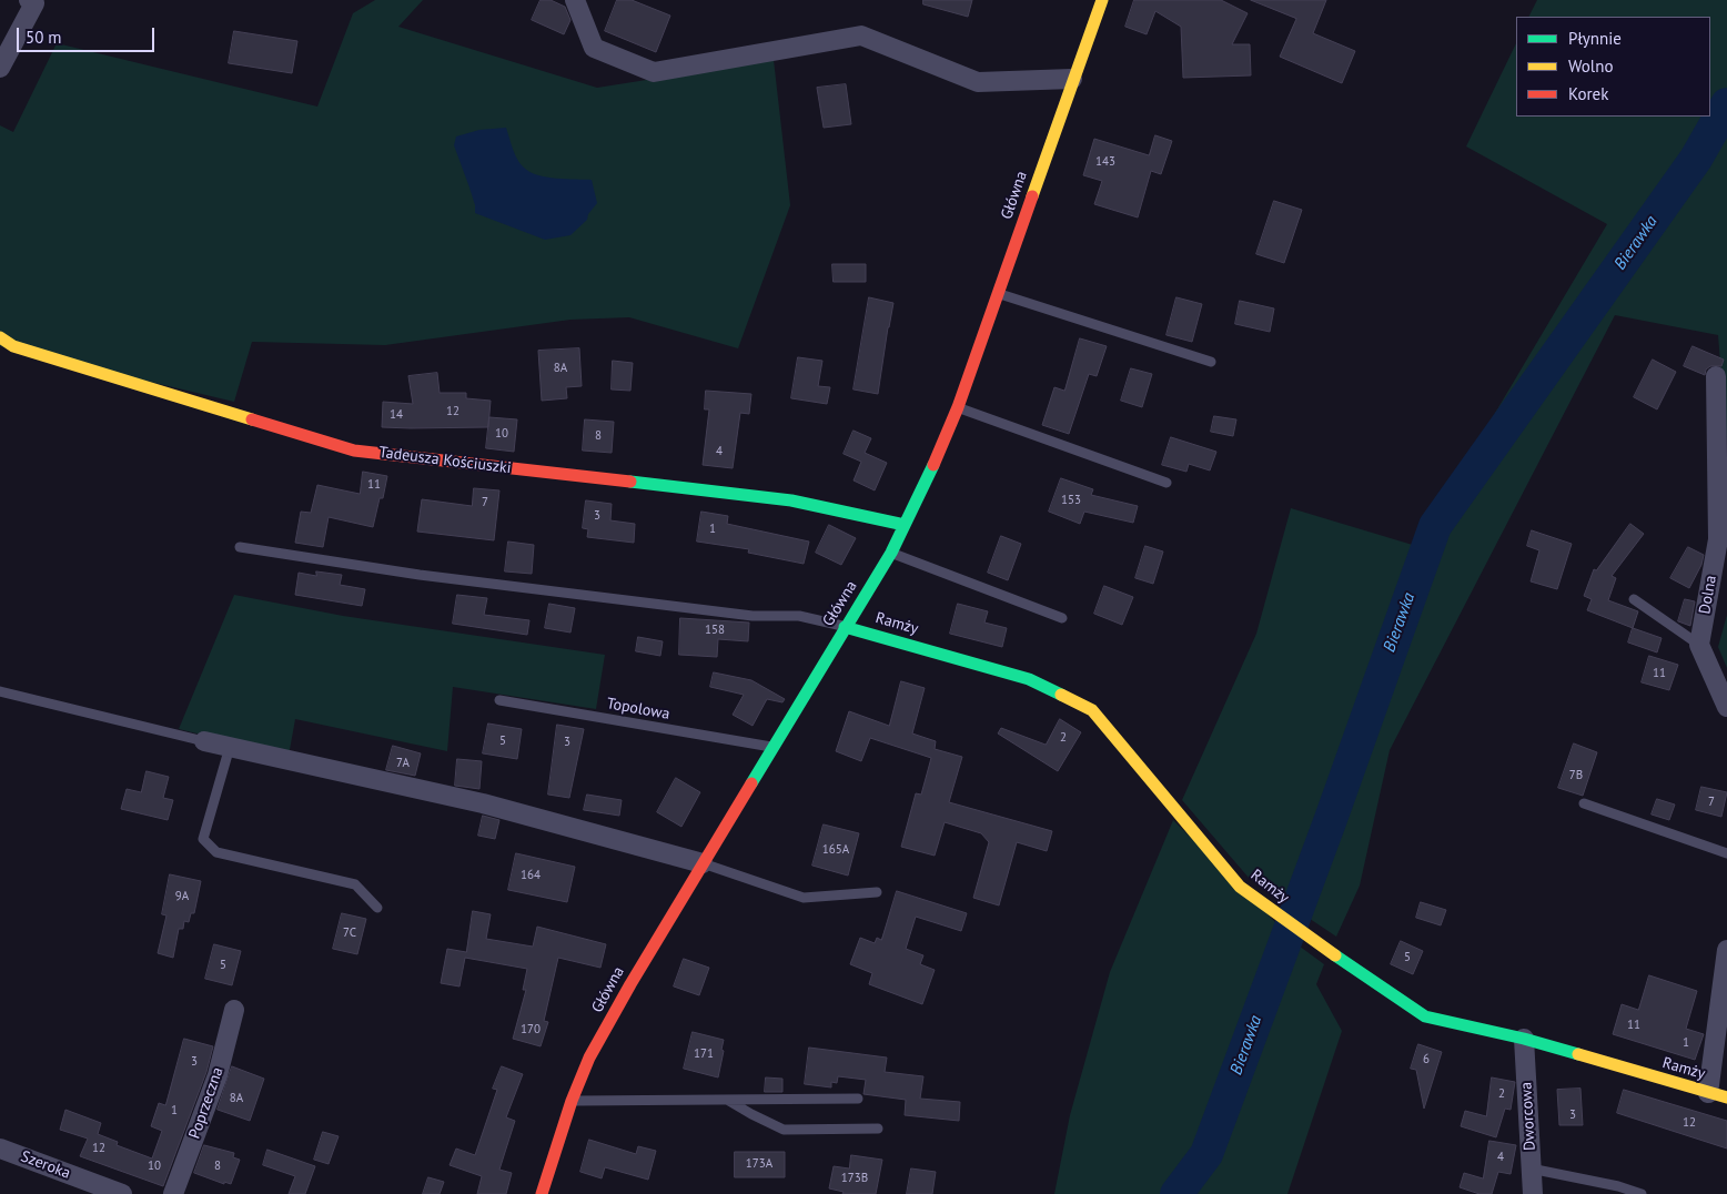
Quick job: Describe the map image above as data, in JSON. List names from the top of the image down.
{
  "streets": {
    "street": [
      "Główna",
      "Tadeusza Kościuszki",
      "Dolna",
      "Ramży",
      "Poprzeczna",
      "Dworcowa",
      "Szeroka"
    ],
    "lane": ["Topolowa"]
  },
  "crossings": [
    ["Główna", "Tadeusza Kościuszki"],
    ["Główna", "Ramży"],
    ["Główna", "Topolowa"],
    ["Ramży", "Dworcowa"]
  ],
  "water": ["Bierawka"],
  "house_numbers": [
    "143",
    "8A",
    "12",
    "14",
    "10",
    "8",
    "4",
    "11",
    "153",
    "7",
    "3",
    "1",
    "158",
    "11",
    "2",
    "5",
    "3",
    "7A",
    "7B",
    "7",
    "165A",
    "164",
    "9A",
    "7C",
    "5",
    "5",
    "11",
    "170",
    "1",
    "171",
    "6",
    "3",
    "2",
    "8A",
    "1",
    "3",
    "12",
    "12",
    "4",
    "173A",
    "10",
    "8",
    "173B"
  ],
  "legend": ["Płynnie", "Wolno", "Korek"],
  "scale_bar": "50 m"
}
